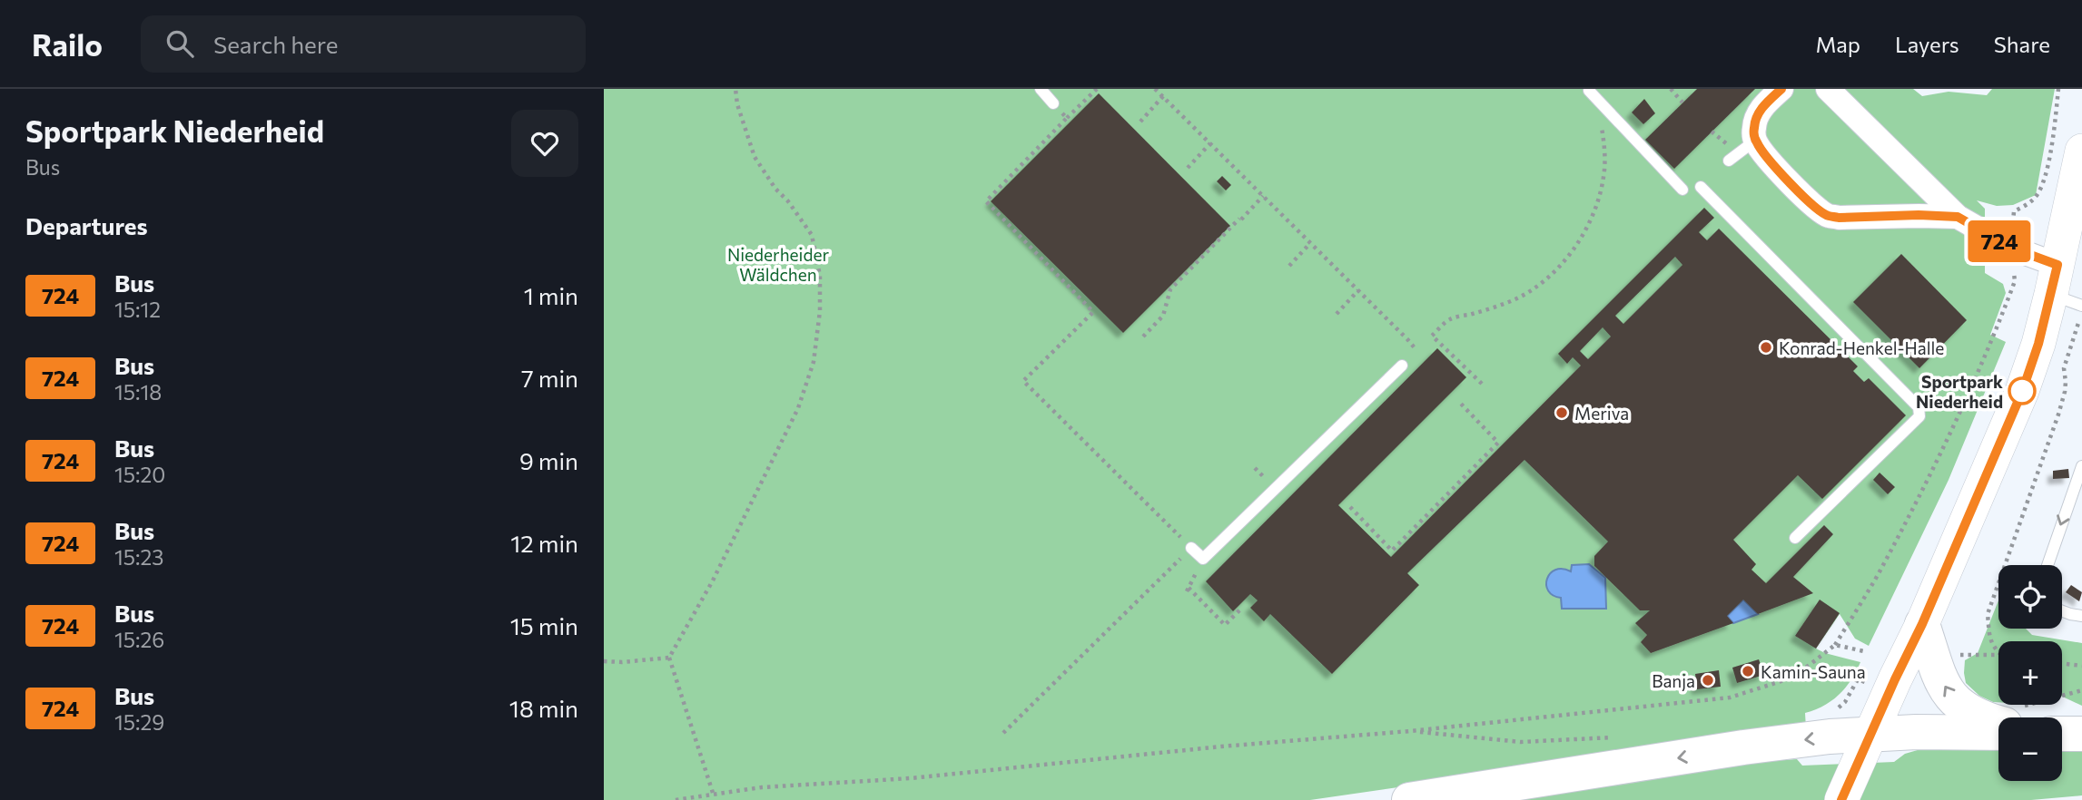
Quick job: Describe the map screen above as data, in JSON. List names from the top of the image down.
{
  "parks": ["Niederheider Wäldchen"],
  "places": [
    "Konrad-Henkel-Halle",
    "Sportpark Niederheid",
    "Meriva",
    "Kamin-Sauna",
    "Banja"
  ],
  "lines": ["bus line 724"],
  "page": {
    "header": "Railo",
    "search": "Search here",
    "nav": ["Map", "Layers", "Share"],
    "heading": [
      ["Sportpark Niederheid", "Bus"],
      "Departures"
    ],
    "on_map": "724",
    "list": [
      {
        "mark": "724",
        "name": "Bus",
        "note": "15:12",
        "value": "1 min"
      },
      {
        "mark": "724",
        "name": "Bus",
        "note": "15:18",
        "value": "7 min"
      },
      {
        "mark": "724",
        "name": "Bus",
        "note": "15:20",
        "value": "9 min"
      },
      {
        "mark": "724",
        "name": "Bus",
        "note": "15:23",
        "value": "12 min"
      },
      {
        "mark": "724",
        "name": "Bus",
        "note": "15:26",
        "value": "15 min"
      },
      {
        "mark": "724",
        "name": "Bus",
        "note": "15:29",
        "value": "18 min"
      }
    ],
    "map_buttons": ["+", "−"]
  }
}
